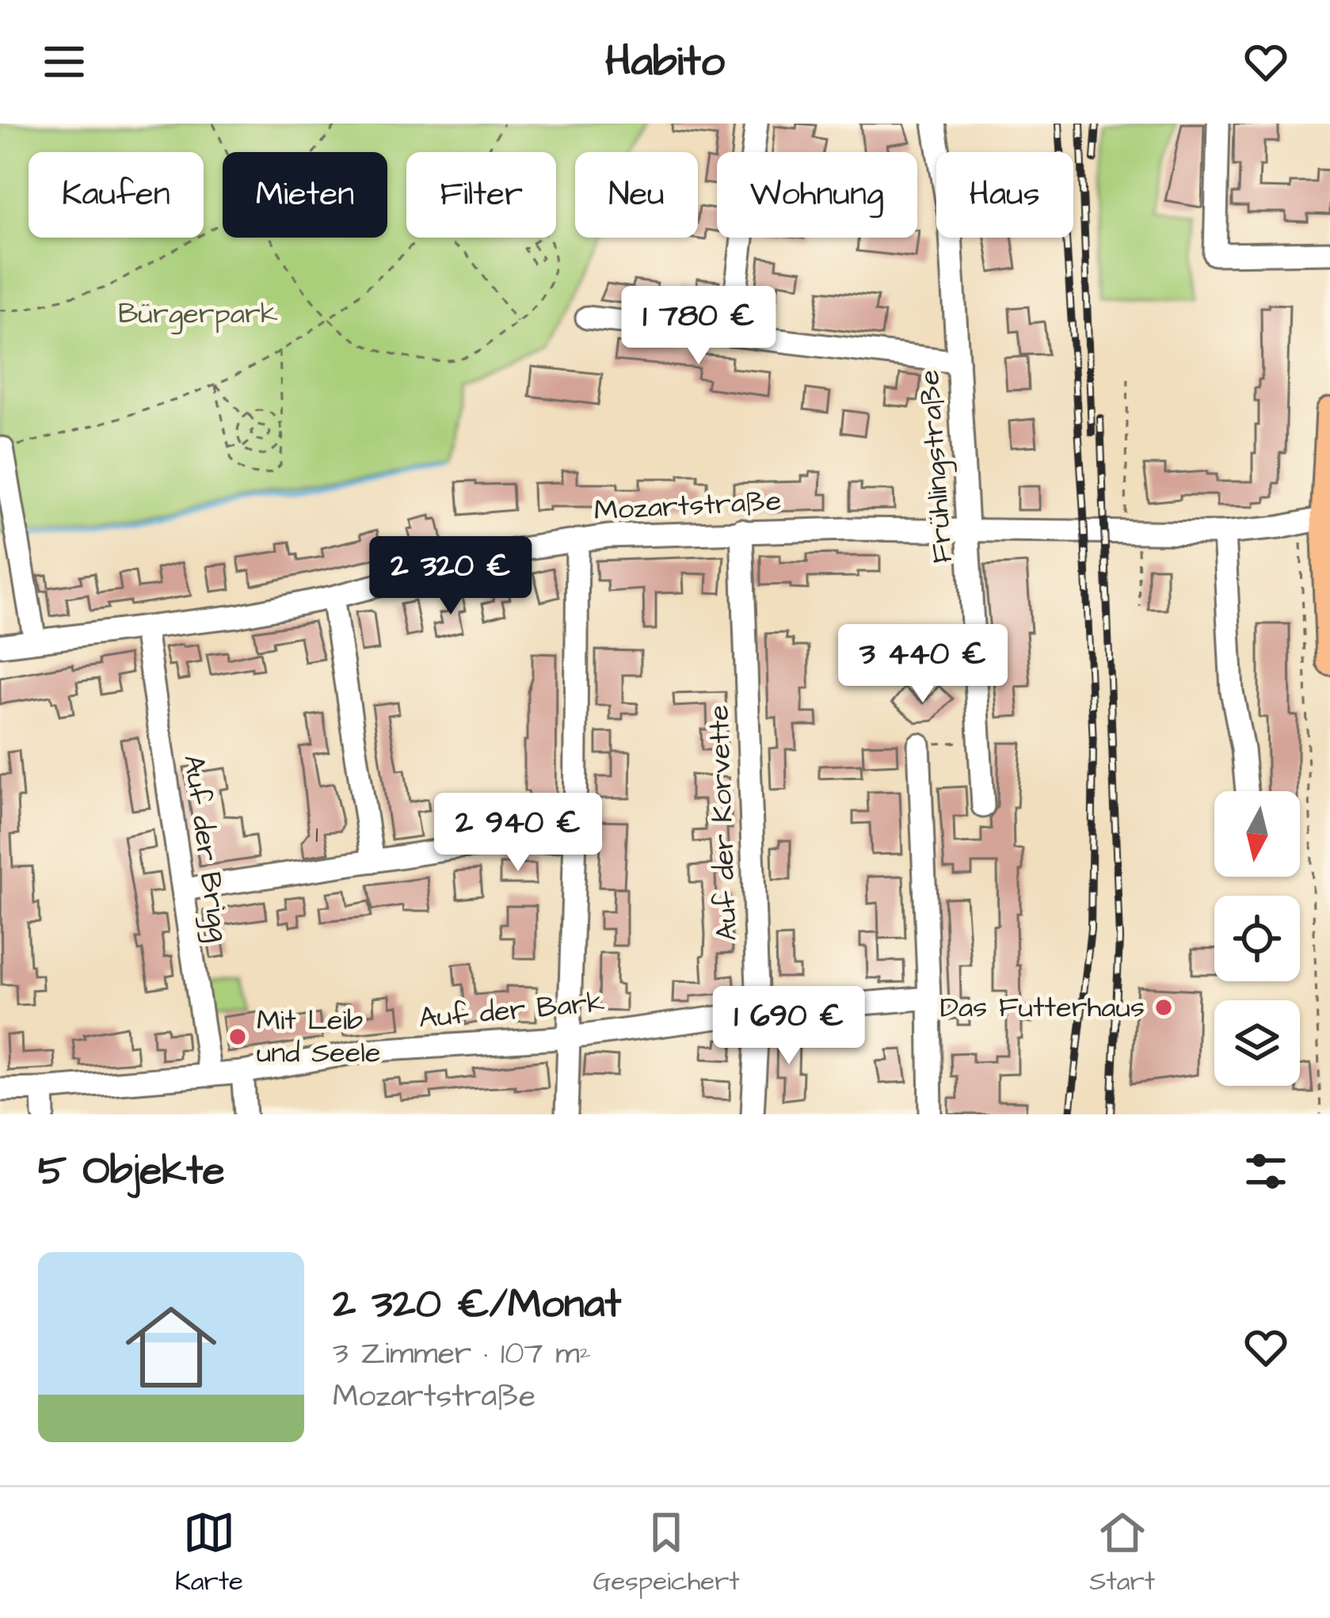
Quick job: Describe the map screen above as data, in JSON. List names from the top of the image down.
{
  "streets": {
    "street": [
      "Frühlingstraße",
      "Mozartstraße",
      "Auf der Korvette",
      "Auf der Brigg",
      "Auf der Bark"
    ]
  },
  "crossings": [
    ["Frühlingstraße", "Mozartstraße"],
    ["Mozartstraße", "Auf der Korvette"],
    ["Mozartstraße", "Auf der Brigg"],
    ["Auf der Korvette", "Auf der Bark"],
    ["Auf der Brigg", "Auf der Bark"]
  ],
  "parks": ["Bürgerpark"],
  "places": ["Das Futterhaus", "Mit Leib und Seele"],
  "house_numbers": ["1"],
  "north": "bottom",
  "page": {
    "header": "Habito",
    "chip": [
      "Kaufen",
      "Mieten",
      "Filter",
      "Neu",
      "Wohnung",
      "Haus"
    ],
    "price": [
      "1 780 €",
      "2 320 €",
      "3 440 €",
      "2 940 €",
      "1 690 €"
    ],
    "heading": "5 Objekte",
    "list": [
      {
        "name": "2 320 €/Monat",
        "note": "3 Zimmer · 107 m² · Mozartstraße"
      }
    ],
    "tabs": ["Karte", "Gespeichert", "Start"]
  }
}
